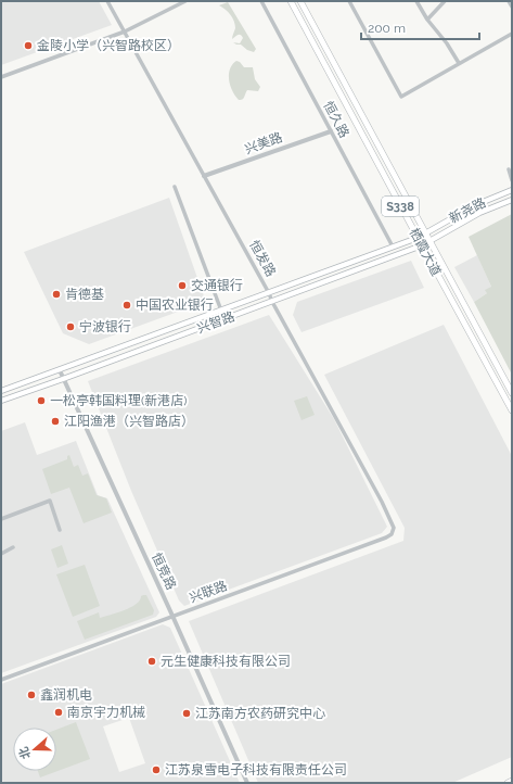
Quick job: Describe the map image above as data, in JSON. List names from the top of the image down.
{
  "streets": {
    "main road": [
      "S338",
      "新尧路",
      "栖霞大道",
      "兴智路"
    ],
    "street": [
      "恒久路",
      "兴美路",
      "恒发路",
      "恒竞路",
      "兴联路"
    ]
  },
  "crossings": [
    ["恒久路", "兴美路"],
    ["恒久路", "兴智路"],
    ["兴美路", "恒发路"],
    ["新尧路", "栖霞大道"],
    ["新尧路", "兴智路"],
    ["栖霞大道", "兴智路"],
    ["恒发路", "兴智路"],
    ["恒发路", "兴联路"],
    ["兴智路", "恒竞路"],
    ["恒竞路", "兴联路"]
  ],
  "places": [
    "金陵小学（兴智路校区）",
    "交通银行",
    "肯德基",
    "中国农业银行",
    "宁波银行",
    "一松亭韩国料理(新港店)",
    "江阳渔港（兴智路店）",
    "元生健康科技有限公司",
    "鑫润机电",
    "南京宇力机械",
    "江苏南方农药研究中心",
    "江苏泉雪电子科技有限责任公司"
  ],
  "scale_bar": "200 m",
  "north": "left"
}
